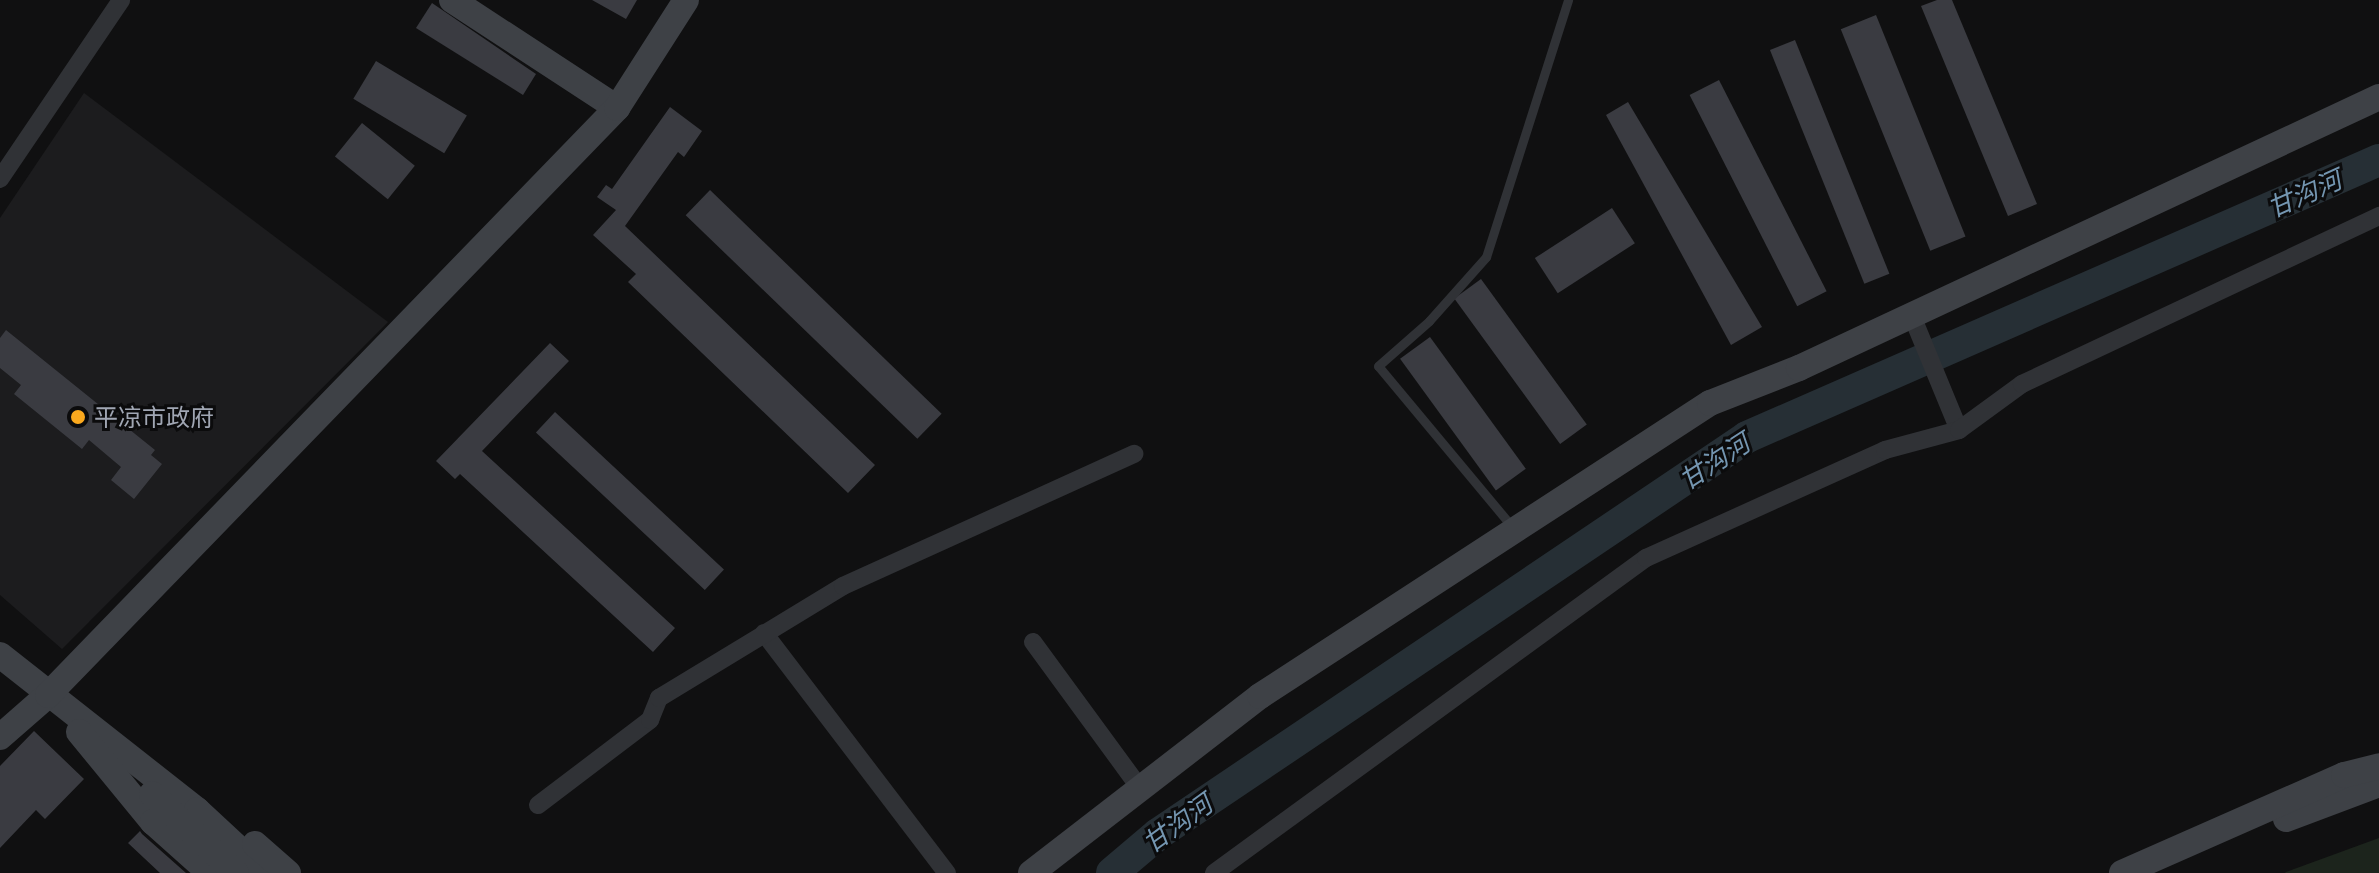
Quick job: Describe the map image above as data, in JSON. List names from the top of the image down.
{
  "water": ["甘沟河"],
  "places": ["平凉市政府"]
}
